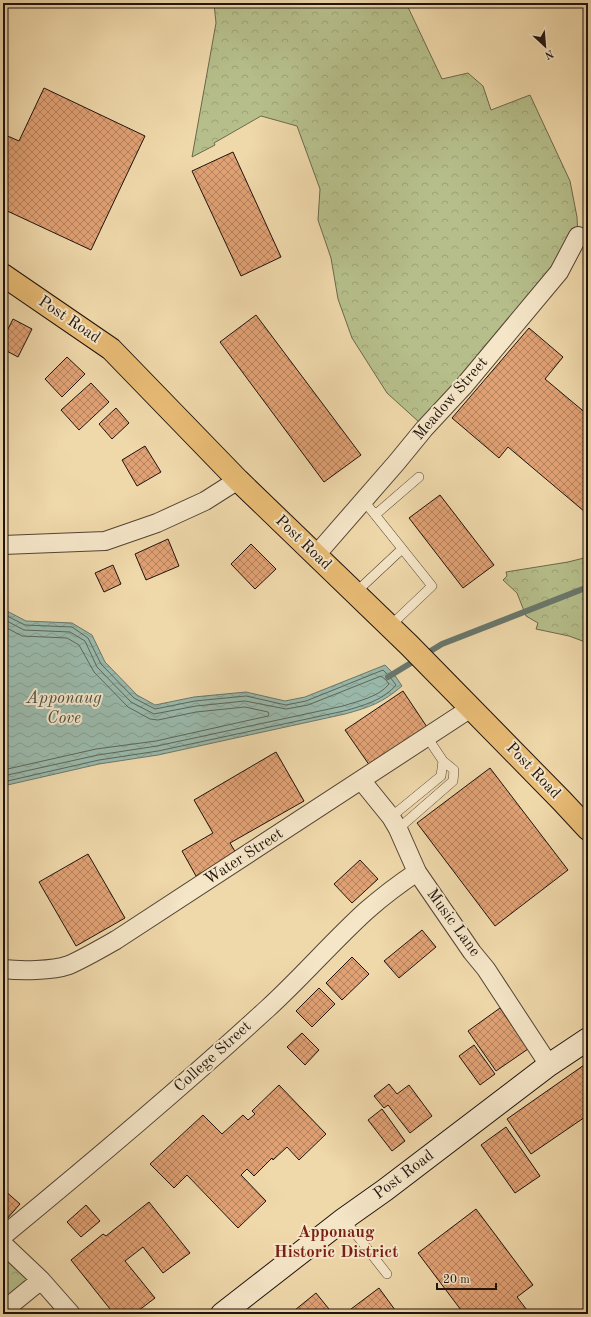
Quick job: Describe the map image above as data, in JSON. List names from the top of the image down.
{
  "streets": {
    "main road": ["Post Road"],
    "street": [
      "Meadow Street",
      "Water Street",
      "Music Lane",
      "College Street"
    ]
  },
  "crossings": [
    ["Post Road", "Meadow Street"],
    ["Post Road", "Water Street"],
    ["Post Road", "Music Lane"],
    ["Water Street", "Music Lane"],
    ["Music Lane", "College Street"]
  ],
  "districts": ["Apponaug Historic District"],
  "water": ["Apponaug Cove"],
  "scale_bar": "20 m",
  "north": "bottom right"
}
